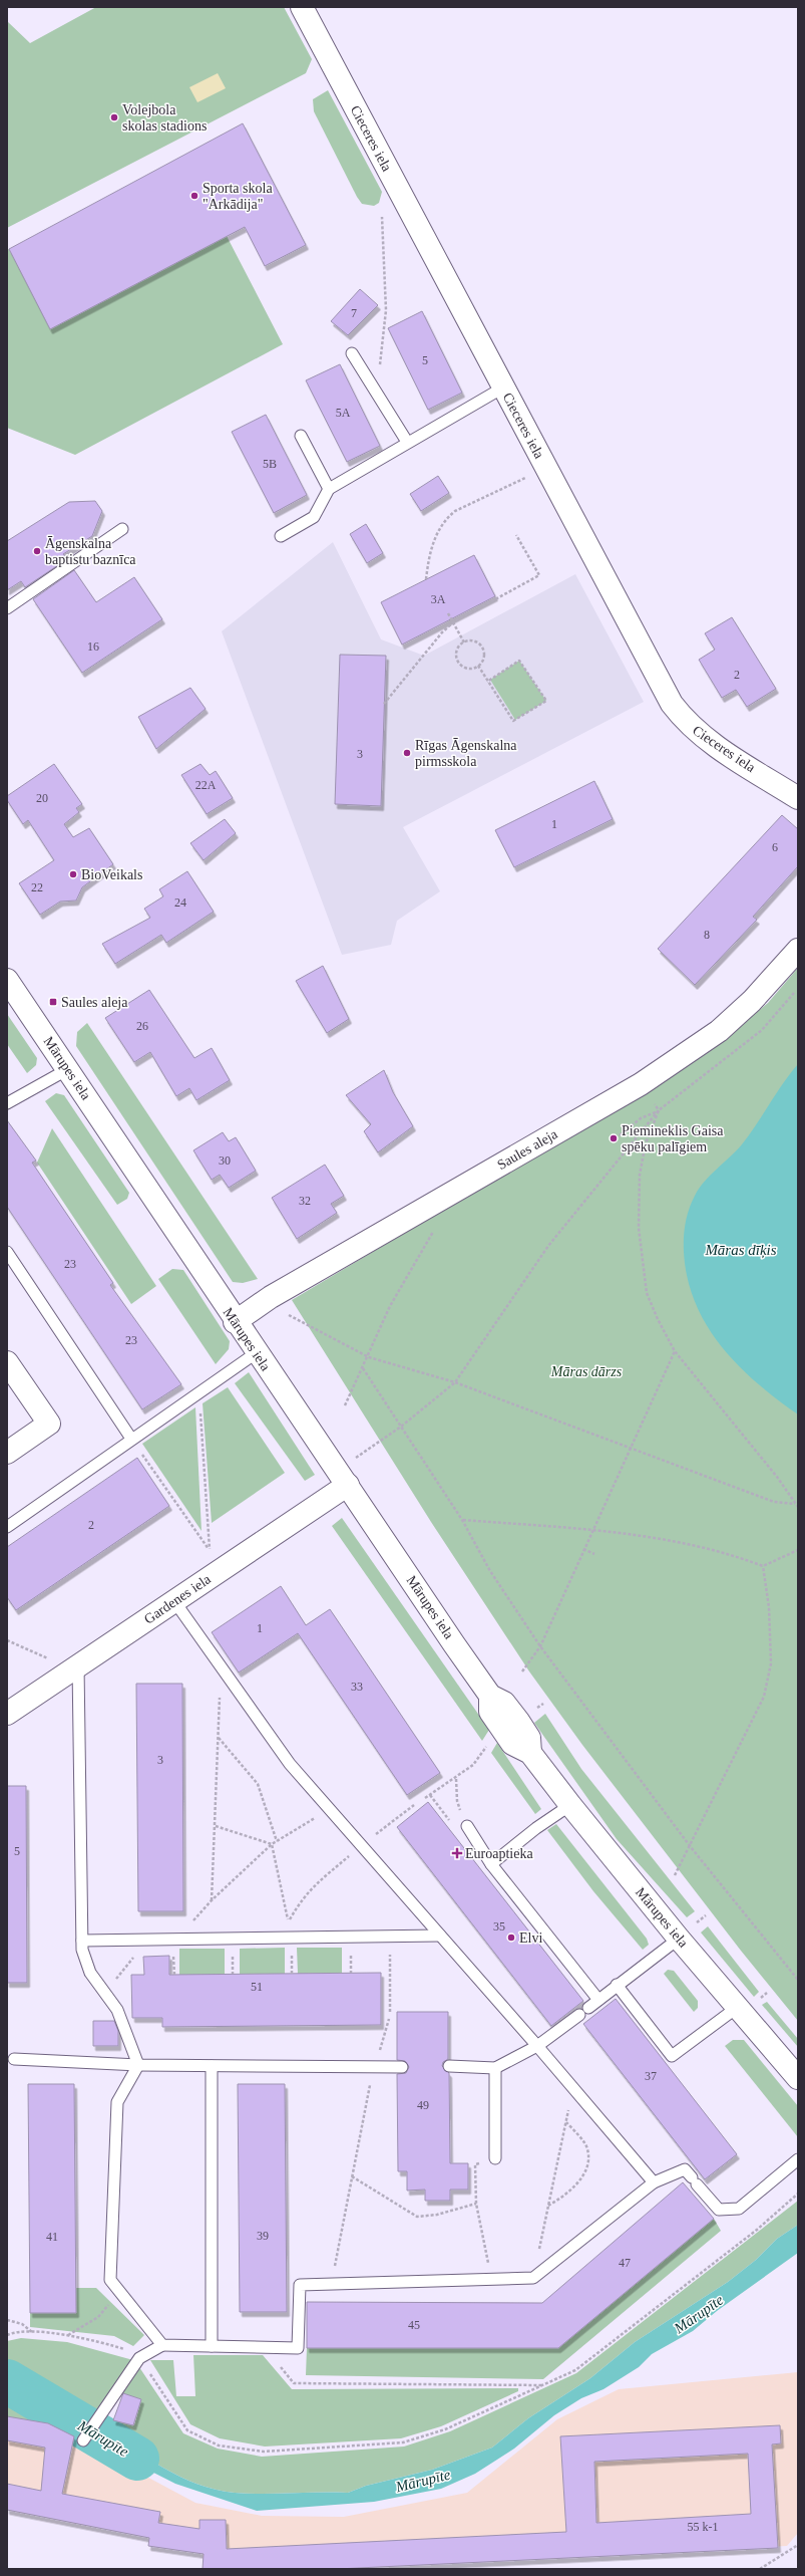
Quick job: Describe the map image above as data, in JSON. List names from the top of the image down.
{
  "streets": {
    "street": [
      "Cieceres iela",
      "Mārupes iela",
      "Saules aleja",
      "Gardenes iela"
    ]
  },
  "crossings": [
    ["Mārupes iela", "Saules aleja"],
    ["Mārupes iela", "Gardenes iela"]
  ],
  "water": ["Māras dīķis", "Mārupīte"],
  "parks": ["Māras dārzs"],
  "places": {
    "other": [
      "Volejbola skolas stadions",
      "Sporta skola \"Arkādija\"",
      "Āgenskalna baptistu baznīca",
      "Rīgas Āgenskalna pirmsskola",
      "BioVeikals",
      "Piemineklis Gaisa spēku palīgiem",
      "Elvi"
    ],
    "transit": ["Saules aleja"],
    "health": ["Euroaptieka"]
  },
  "house_numbers": [
    "7",
    "5",
    "5A",
    "5B",
    "3A",
    "16",
    "2",
    "3",
    "22A",
    "20",
    "1",
    "6",
    "22",
    "24",
    "8",
    "26",
    "30",
    "32",
    "23",
    "23",
    "2",
    "1",
    "33",
    "3",
    "5",
    "35",
    "51",
    "37",
    "49",
    "39",
    "41",
    "47",
    "45",
    "55 k-1"
  ]
}
